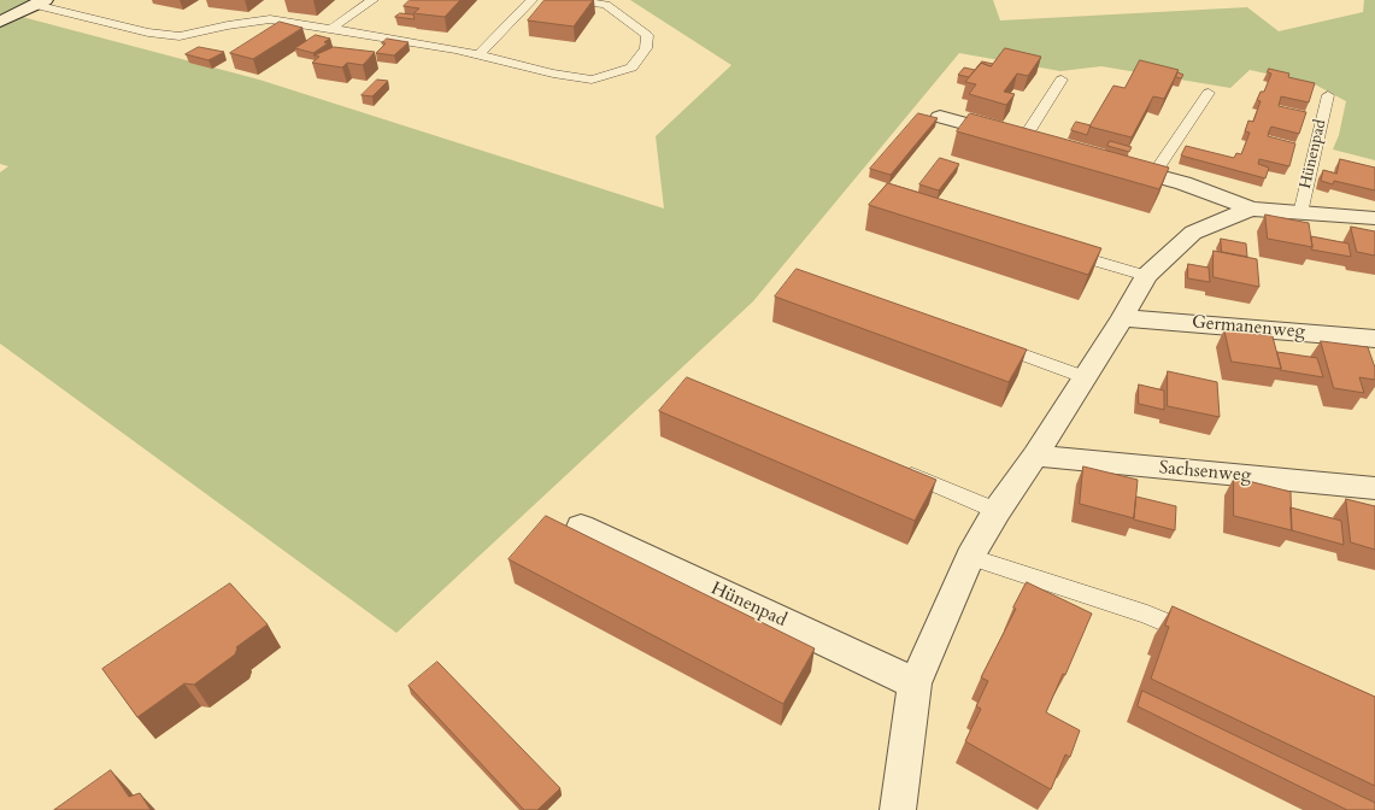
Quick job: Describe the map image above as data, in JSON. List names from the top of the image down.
{
  "streets": {
    "street": ["Hünenpad", "Germanenweg", "Sachsenweg"]
  },
  "crossings": [
    ["Hünenpad", "Germanenweg"],
    ["Hünenpad", "Sachsenweg"]
  ]
}
